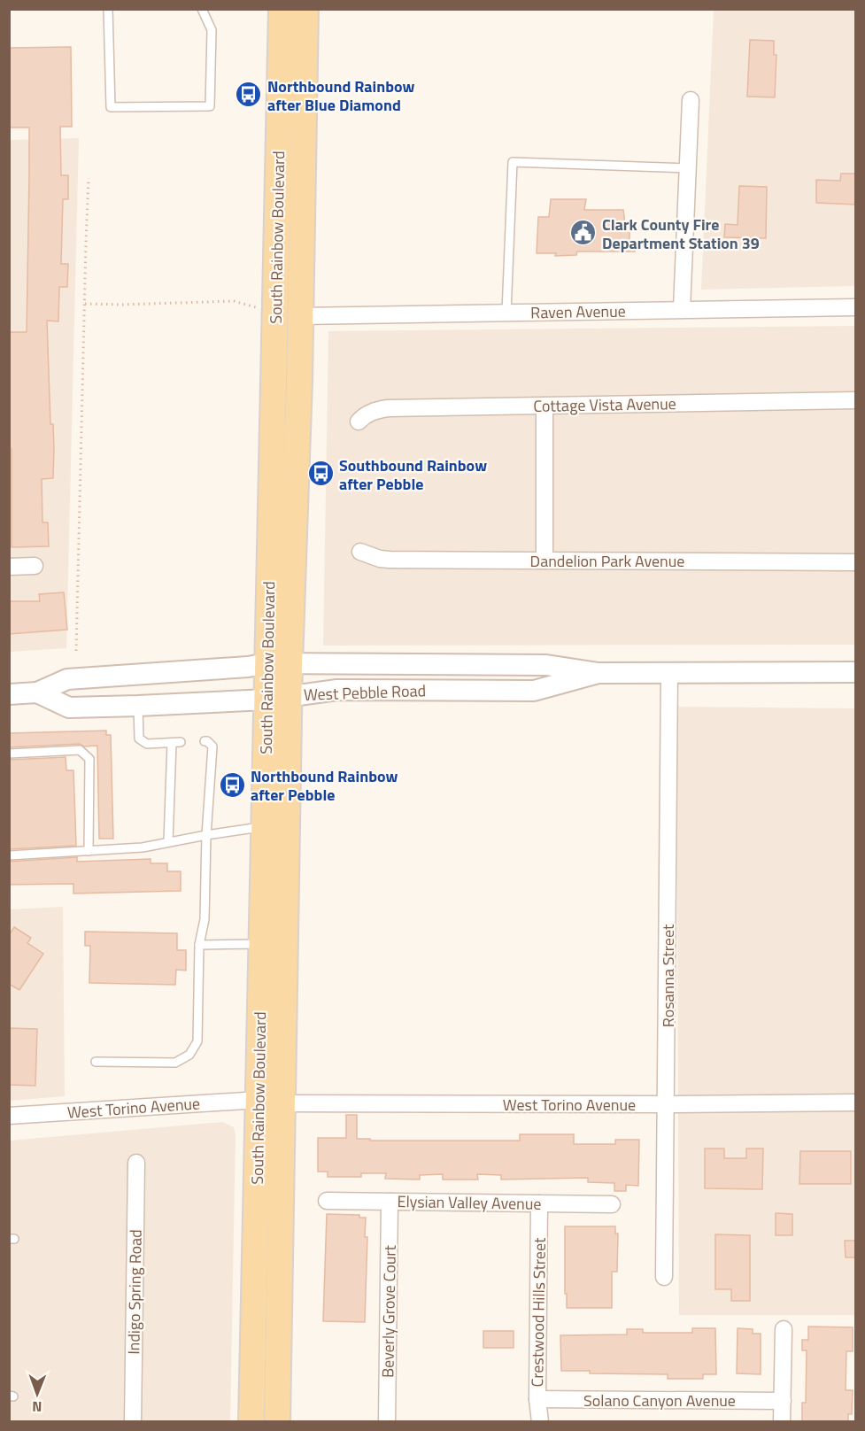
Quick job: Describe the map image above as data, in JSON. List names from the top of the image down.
{
  "streets": {
    "main road": ["South Rainbow Boulevard"],
    "street": [
      "Raven Avenue",
      "Cottage Vista Avenue",
      "Dandelion Park Avenue",
      "West Pebble Road",
      "Rosanna Street",
      "West Torino Avenue",
      "Elysian Valley Avenue",
      "Indigo Spring Road",
      "Beverly Grove Court",
      "Crestwood Hills Street",
      "Solano Canyon Avenue"
    ]
  },
  "crossings": [
    ["South Rainbow Boulevard", "Raven Avenue"],
    ["South Rainbow Boulevard", "West Pebble Road"],
    ["South Rainbow Boulevard", "West Torino Avenue"],
    ["West Pebble Road", "Rosanna Street"],
    ["Rosanna Street", "West Torino Avenue"],
    ["Elysian Valley Avenue", "Beverly Grove Court"],
    ["Elysian Valley Avenue", "Crestwood Hills Street"],
    ["Crestwood Hills Street", "Solano Canyon Avenue"]
  ],
  "places": {
    "bus stop": ["Northbound Rainbow after Blue Diamond", "Southbound Rainbow after Pebble", "Northbound Rainbow after Pebble"],
    "public building": ["Clark County Fire Department Station 39"]
  },
  "north": "bottom"
}
